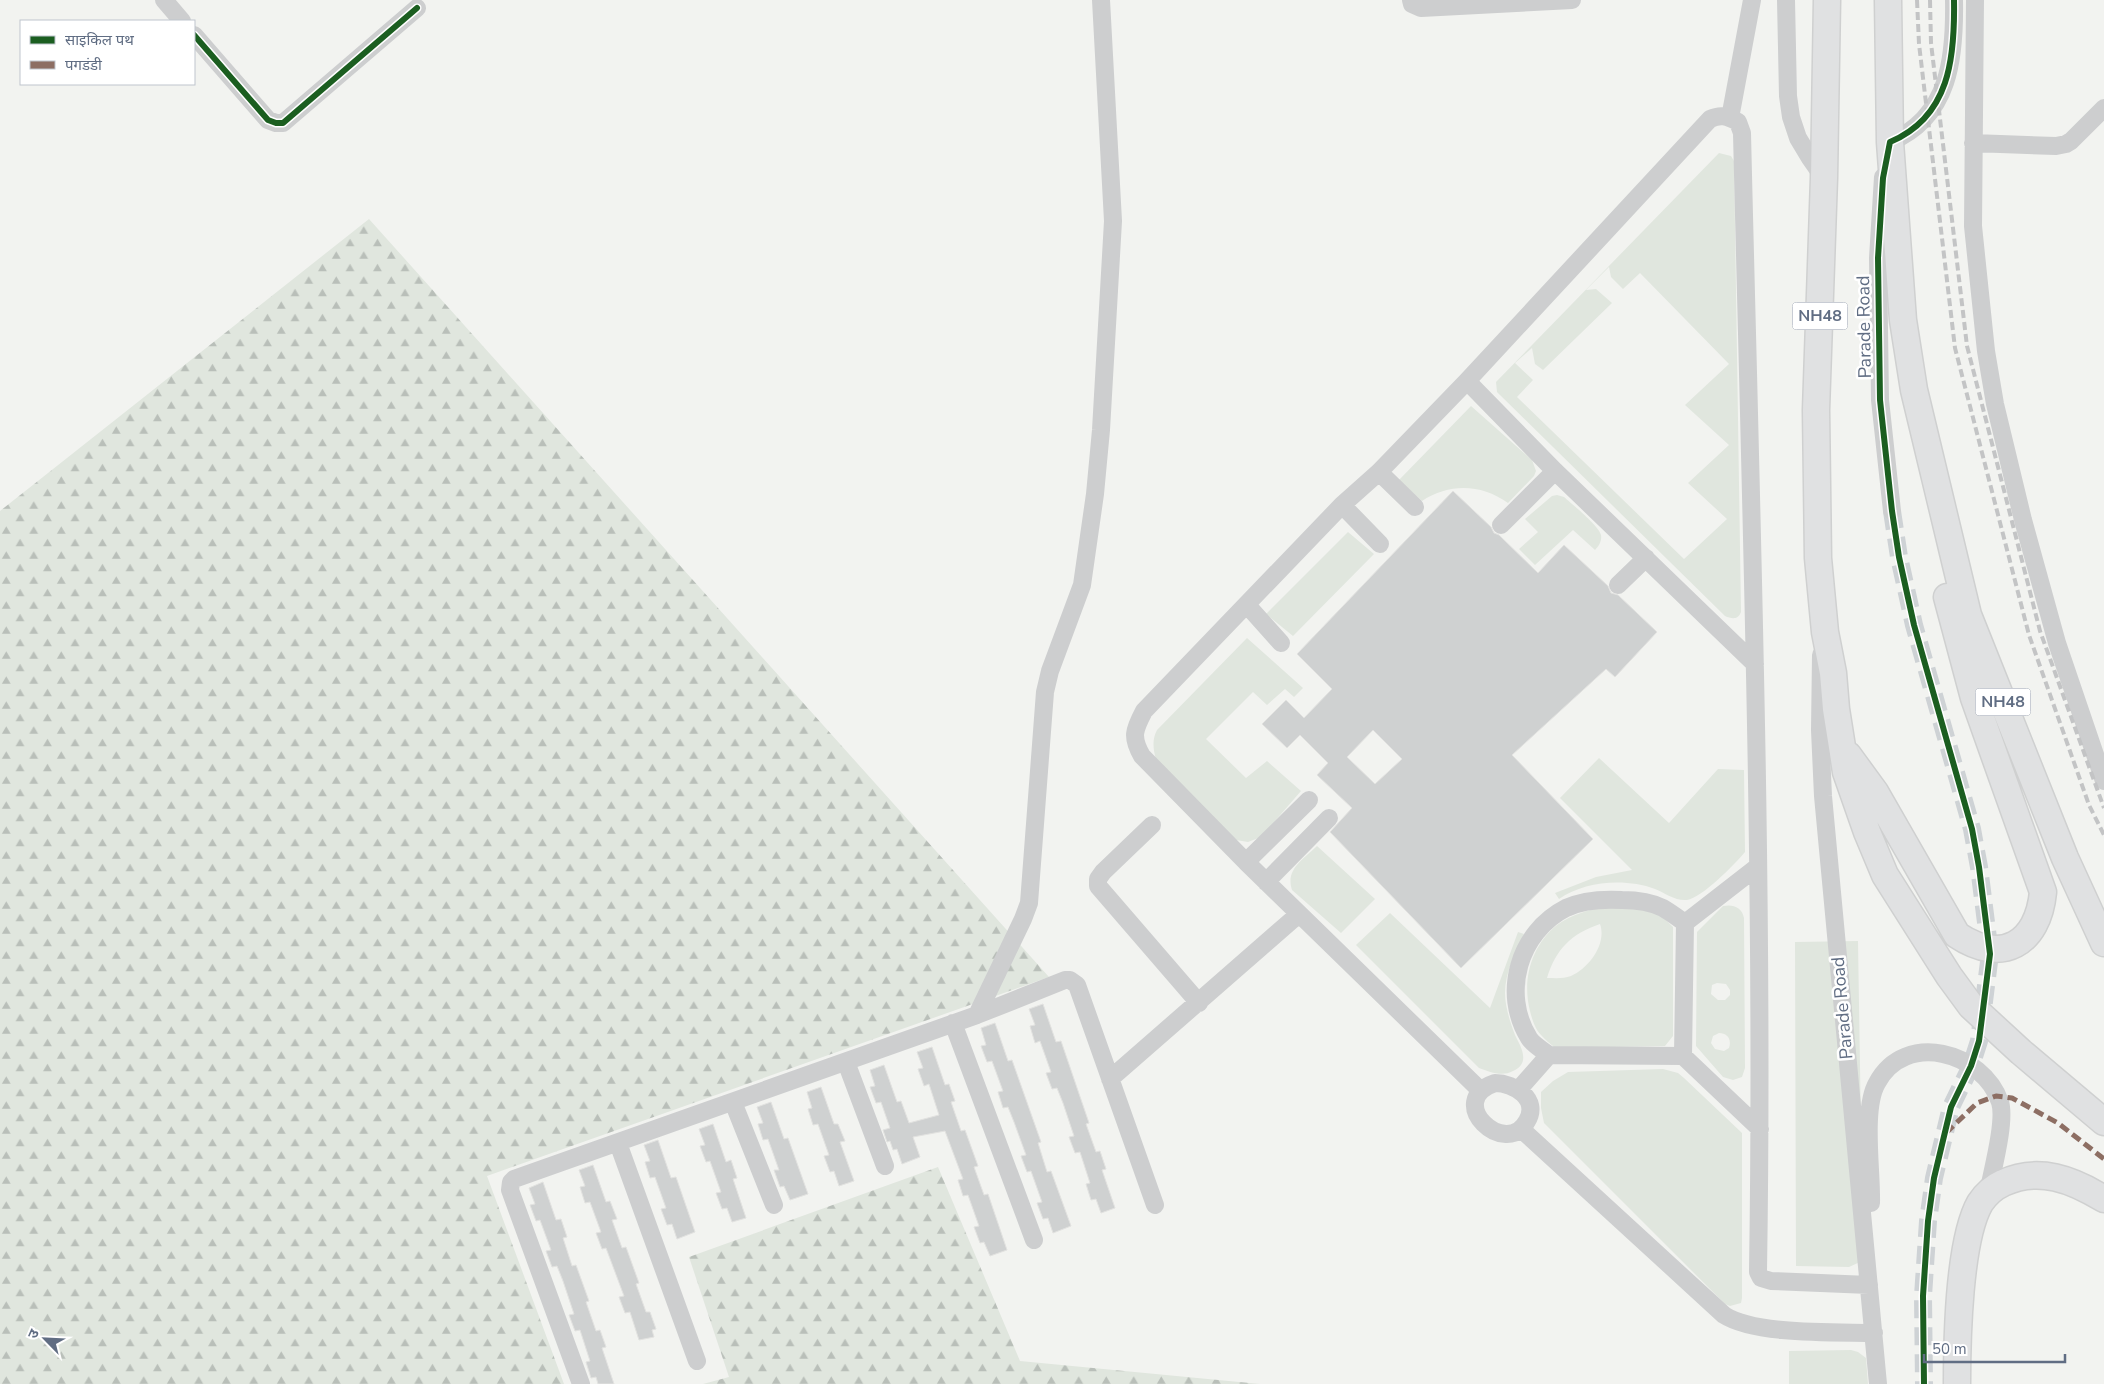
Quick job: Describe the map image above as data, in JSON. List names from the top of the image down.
{
  "streets": {
    "highway": ["NH48"],
    "street": ["Parade Road"]
  },
  "crossings": [
    ["NH48", "Parade Road"]
  ],
  "legend": ["साइकिल पथ", "पगडंडी"],
  "scale_bar": "50 m",
  "north": "top left"
}
